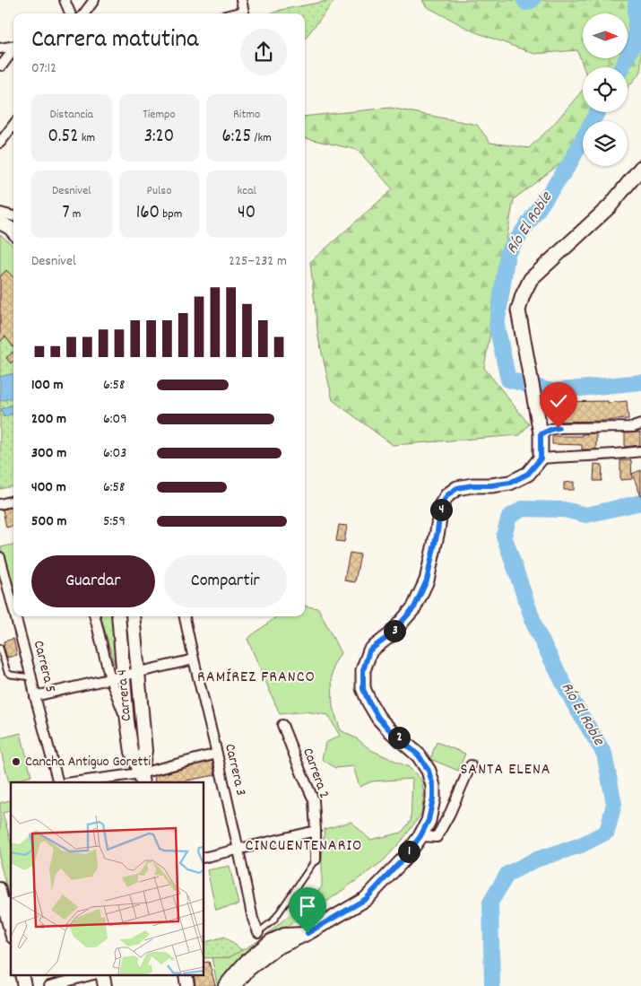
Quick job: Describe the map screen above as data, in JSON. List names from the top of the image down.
{
  "streets": {
    "main road": ["Carrera 4"],
    "street": ["Carrera 5", "Carrera 3", "Carrera 2"]
  },
  "districts": ["RAMÍREZ FRANCO", "SANTA ELENA", "CINCUENTENARIO"],
  "water": ["Río El Roble"],
  "places": ["Cancha Antiguo Goretti"],
  "north": "right",
  "page": {
    "heading": ["Carrera matutina", "07:12"],
    "stats": [
      ["Distancia", "0.52 km"],
      ["Tiempo", "3:20"],
      ["Ritmo", "6:25 /km"],
      ["Desnivel", "7 m"],
      ["Pulso", "160 bpm"],
      ["kcal", "40"]
    ],
    "chart": ["Desnivel", "225–232 m"],
    "list": [
      {
        "name": "100 m",
        "note": "6:58"
      },
      {
        "name": "200 m",
        "note": "6:09"
      },
      {
        "name": "300 m",
        "note": "6:03"
      },
      {
        "name": "400 m",
        "note": "6:58"
      },
      {
        "name": "500 m",
        "note": "5:59"
      }
    ],
    "pins": [
      "4",
      "3",
      "2",
      "1"
    ],
    "buttons": ["Guardar", "Compartir"]
  }
}
